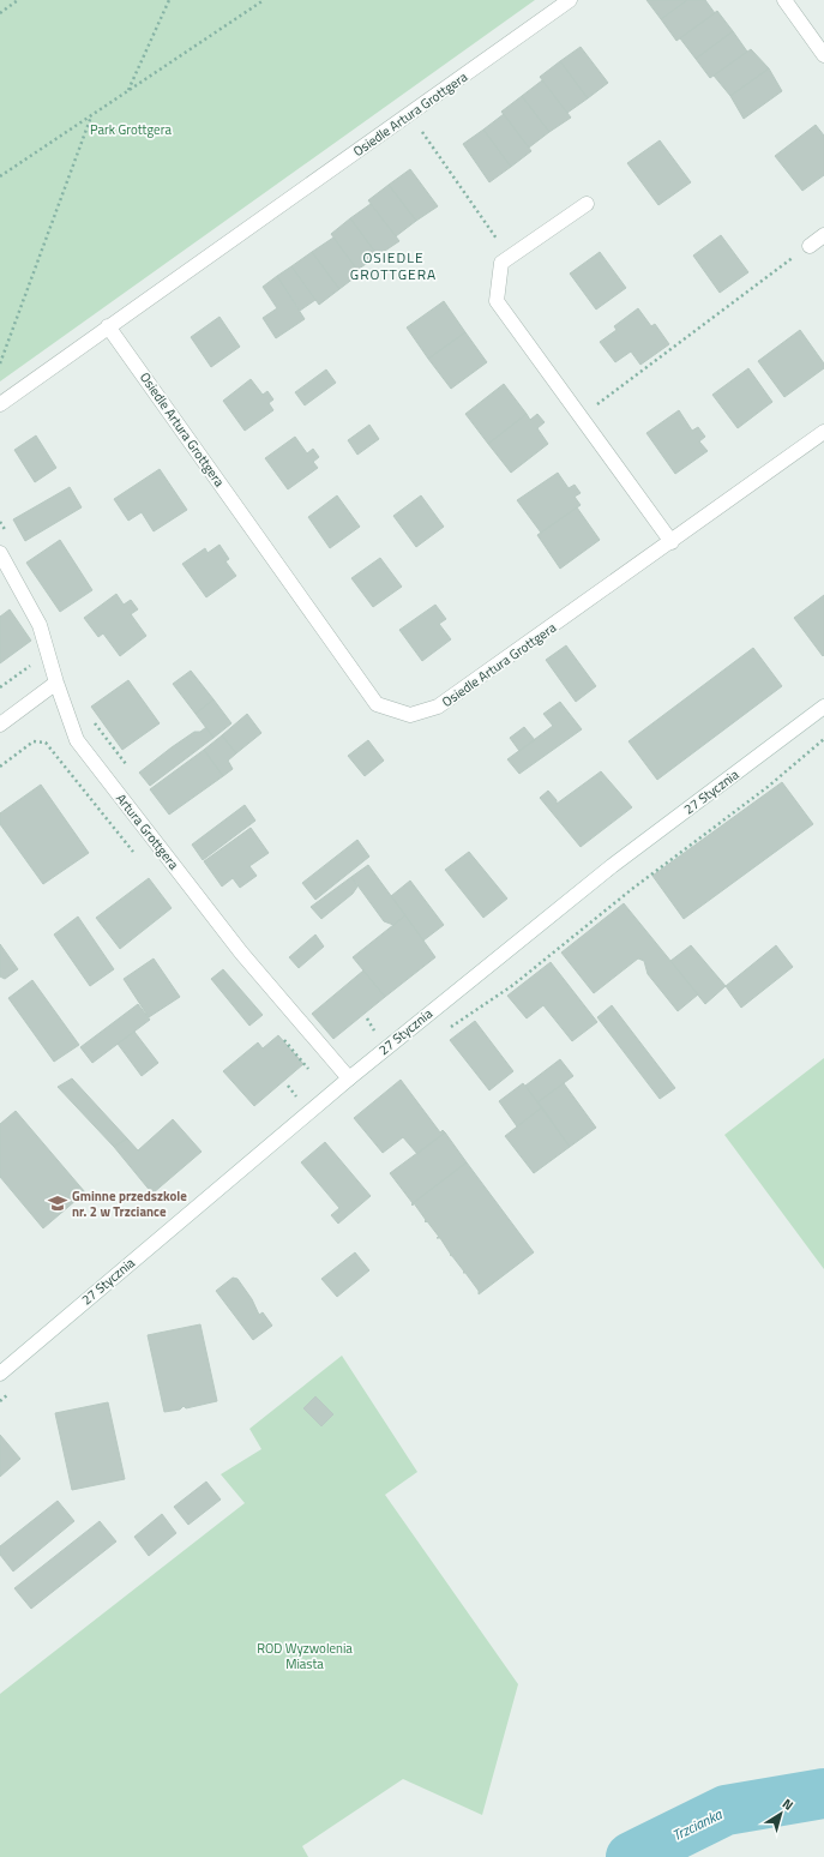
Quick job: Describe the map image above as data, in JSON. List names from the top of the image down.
{
  "streets": {
    "street": ["Osiedle Artura Grottgera", "27 Stycznia", "Artura Grottgera"]
  },
  "crossings": [
    ["27 Stycznia", "Artura Grottgera"]
  ],
  "districts": ["OSIEDLE GROTTGERA"],
  "water": ["Trzcianka"],
  "parks": ["Park Grottgera", "ROD Wyzwolenia Miasta"],
  "places": {
    "school or university": ["Gminne przedszkole nr. 2 w Trzciance"]
  },
  "north": "top right"
}
